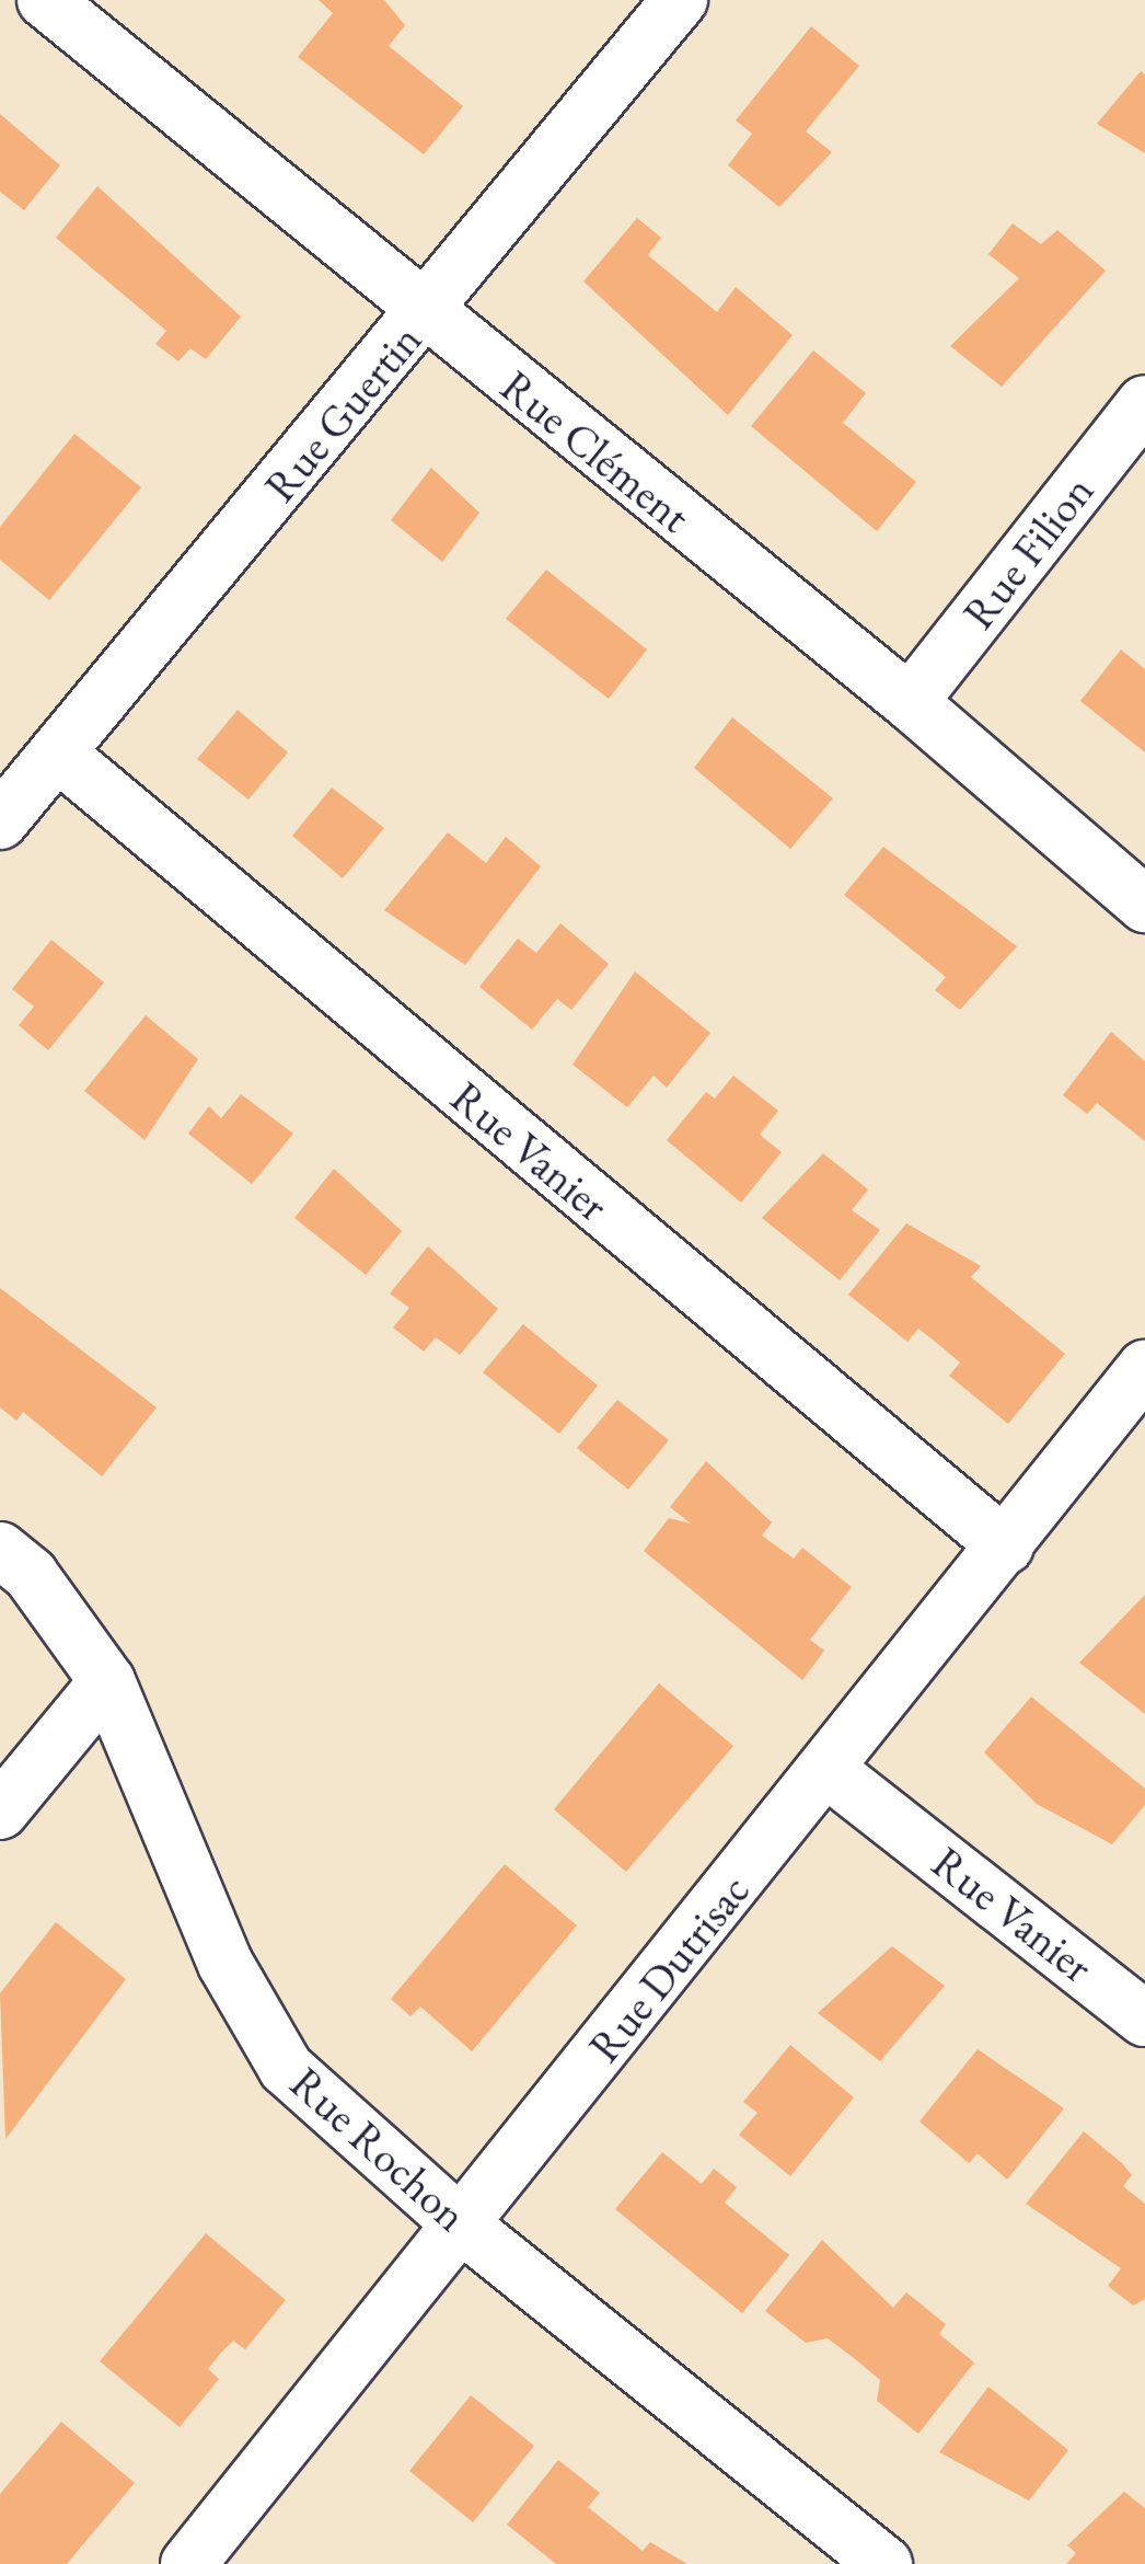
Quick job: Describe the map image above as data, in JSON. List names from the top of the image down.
{
  "streets": {
    "street": [
      "Rue Guertin",
      "Rue Clément",
      "Rue Filion",
      "Rue Vanier",
      "Rue Dutrisac",
      "Rue Rochon"
    ]
  },
  "crossings": [
    ["Rue Guertin", "Rue Clément"],
    ["Rue Guertin", "Rue Vanier"],
    ["Rue Clément", "Rue Filion"],
    ["Rue Vanier", "Rue Dutrisac"],
    ["Rue Dutrisac", "Rue Rochon"]
  ]
}
